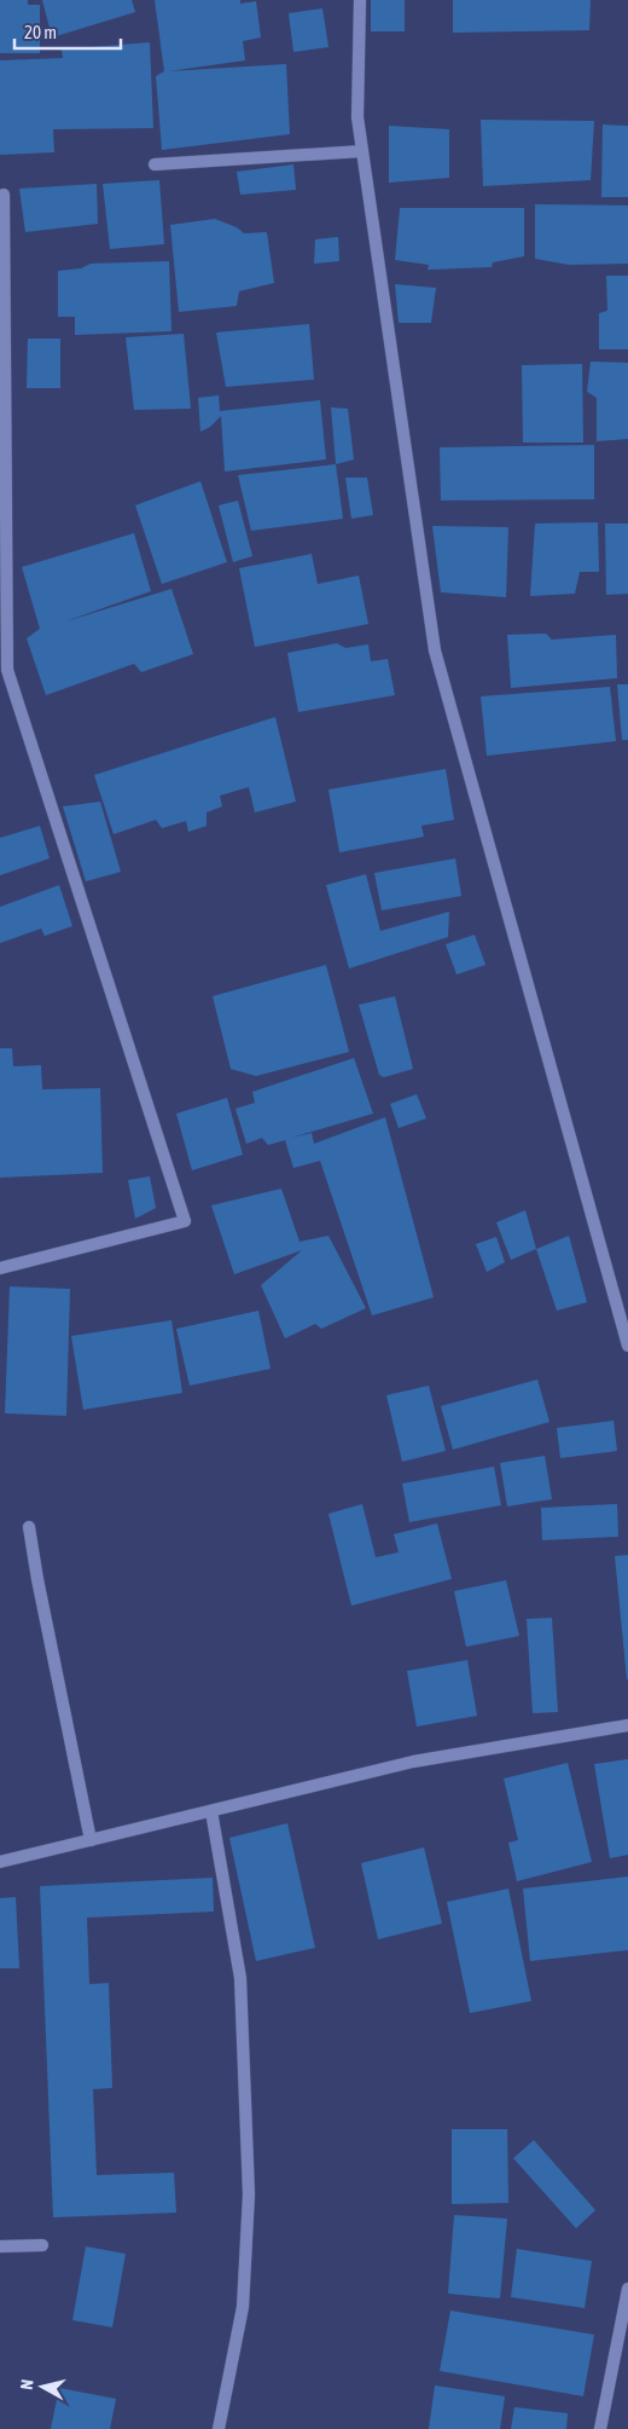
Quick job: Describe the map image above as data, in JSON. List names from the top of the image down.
{
  "scale_bar": "20 m",
  "north": "left"
}
